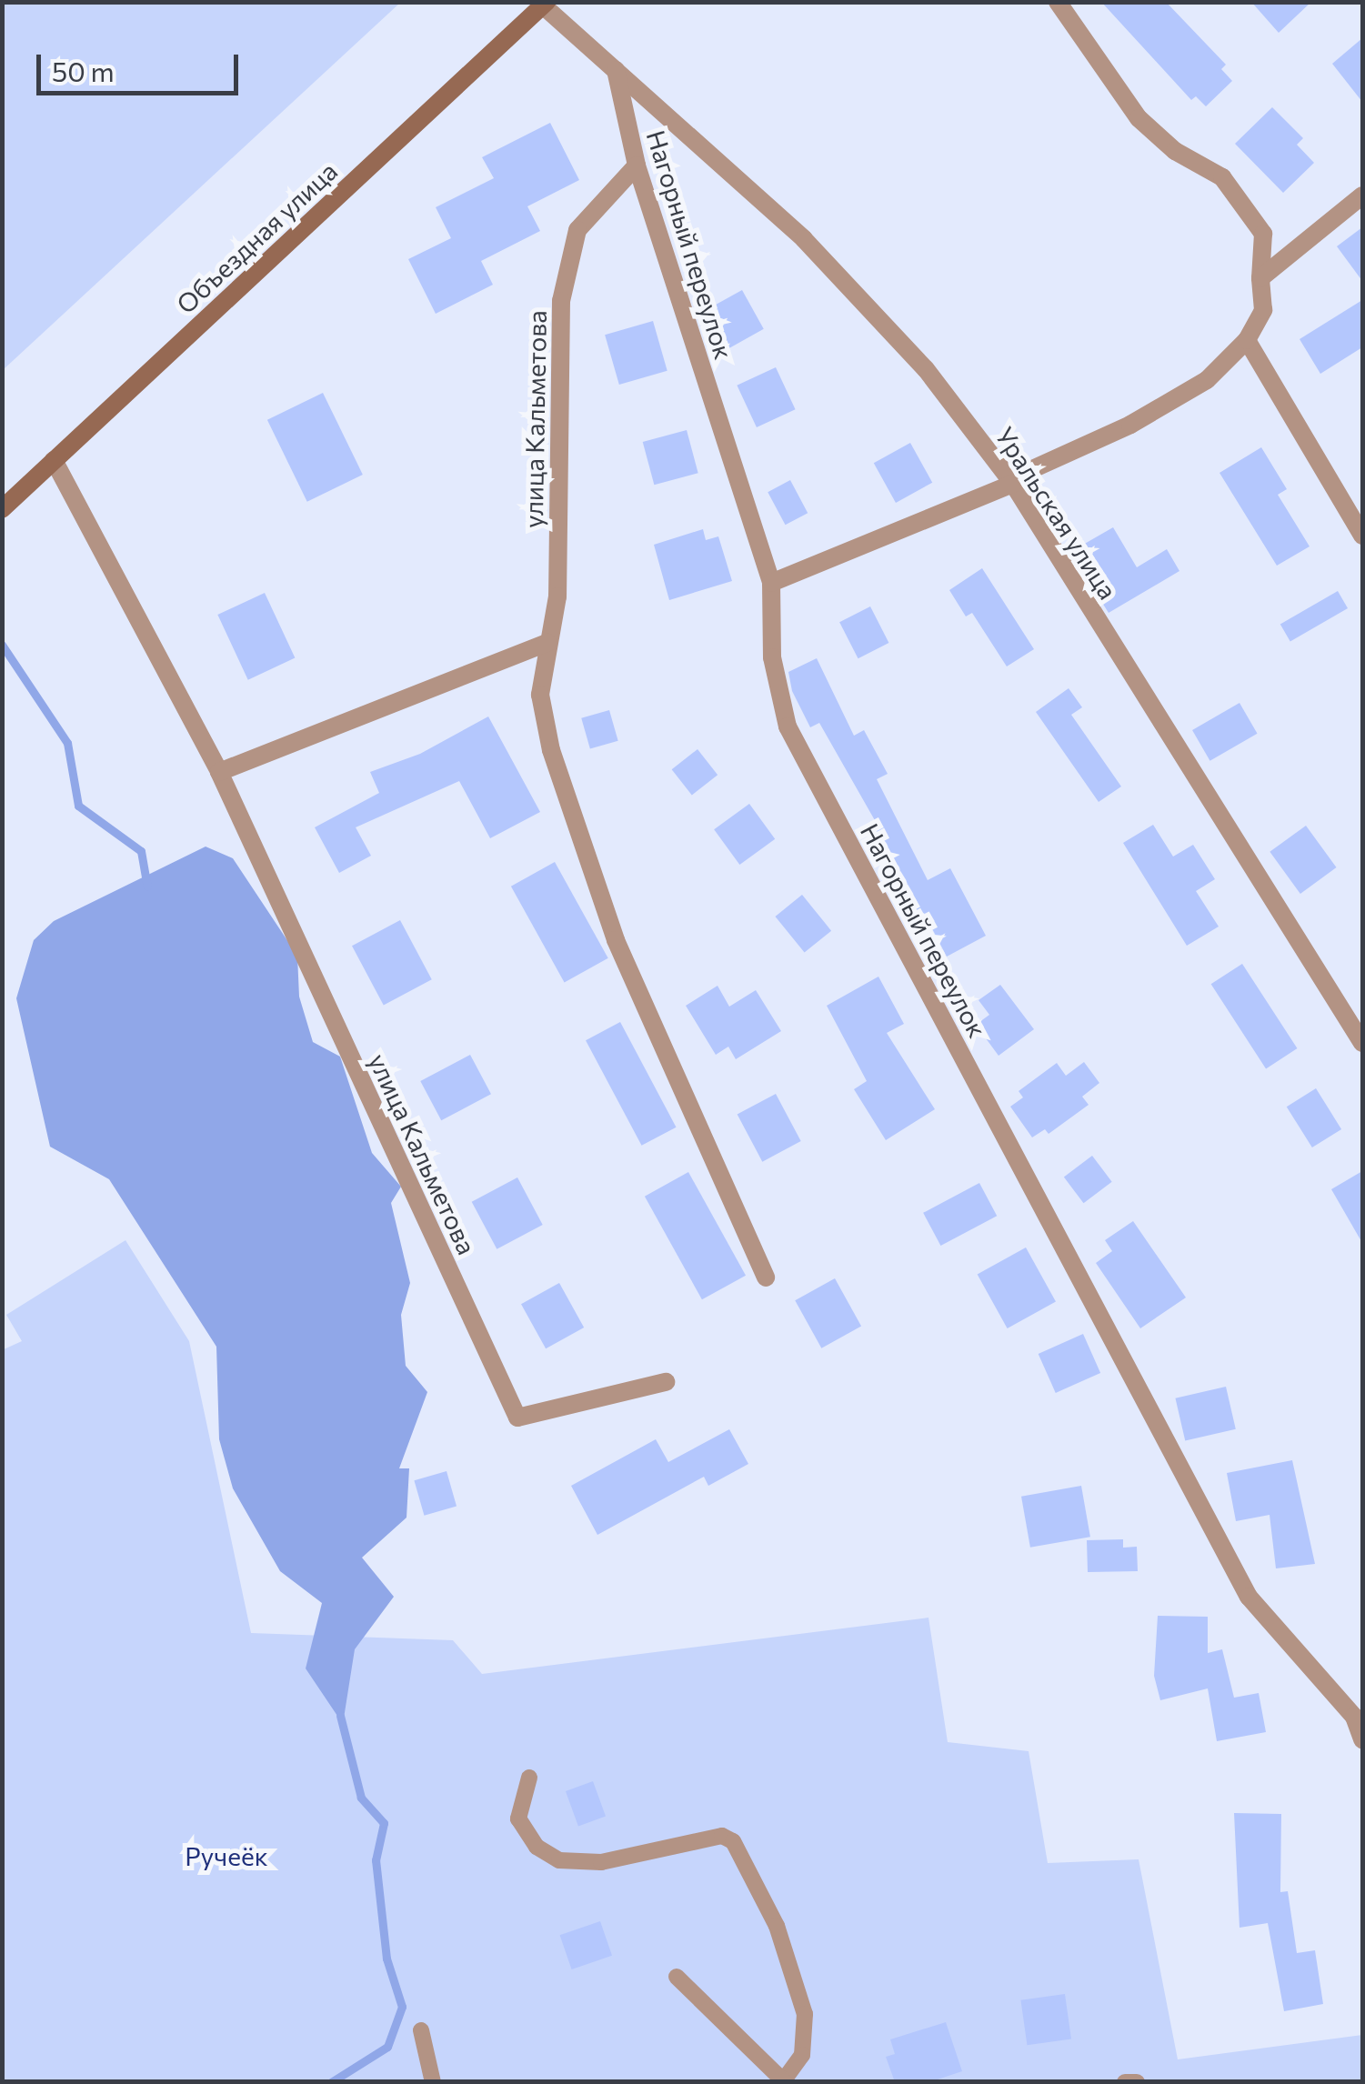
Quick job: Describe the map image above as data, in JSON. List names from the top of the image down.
{
  "streets": {
    "main road": ["Объездная улица"],
    "street": ["Нагорный переулок", "улица Кальметова", "Уральская улица"]
  },
  "crossings": [
    ["Объездная улица", "улица Кальметова"],
    ["Объездная улица", "Уральская улица"],
    ["Нагорный переулок", "улица Кальметова"],
    ["Нагорный переулок", "Уральская улица"]
  ],
  "parks": ["Ручеёк"],
  "scale_bar": "50 m"
}
